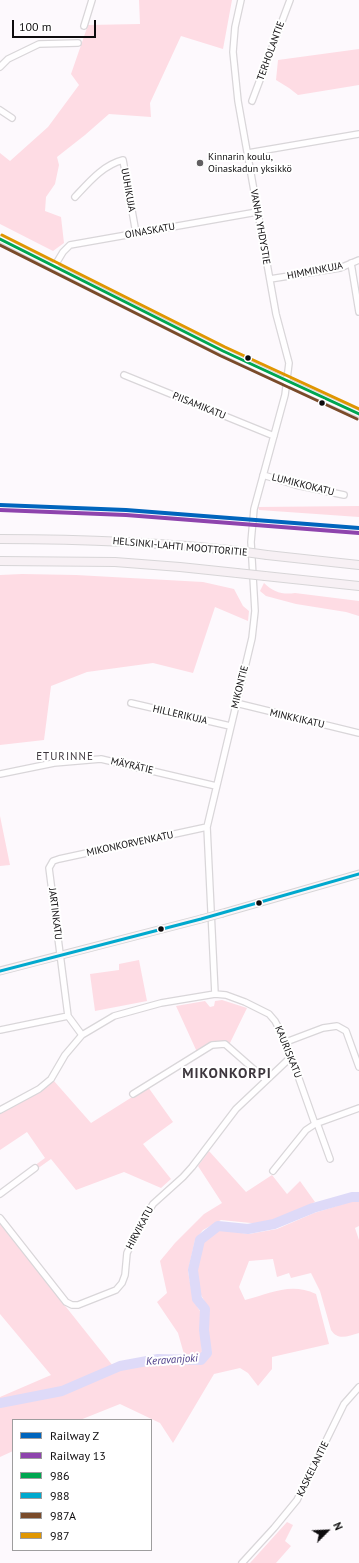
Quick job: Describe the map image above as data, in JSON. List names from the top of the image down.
{
  "streets": {
    "highway": ["HELSINKI-LAHTI MOOTTORITIE"],
    "street": [
      "TERHOLANTIE",
      "UUHIKUJA",
      "VANHA YHDYSTIE",
      "OINASKATU",
      "HIMMINKUJA",
      "PIISAMIKATU",
      "LUMIKKOKATU",
      "MIKONTIE",
      "HILLERIKUJA",
      "MINKKIKATU",
      "MÄYRÄTIE",
      "MIKONKORVENKATU",
      "JARTINKATU",
      "KAURISKATU",
      "HIRVIKATU",
      "KASKELANTIE"
    ]
  },
  "crossings": [
    ["UUHIKUJA", "OINASKATU"],
    ["VANHA YHDYSTIE", "OINASKATU"],
    ["VANHA YHDYSTIE", "HIMMINKUJA"],
    ["VANHA YHDYSTIE", "MIKONTIE"],
    ["PIISAMIKATU", "MIKONTIE"],
    ["LUMIKKOKATU", "MIKONTIE"],
    ["MIKONTIE", "HILLERIKUJA"],
    ["MIKONTIE", "MINKKIKATU"],
    ["MIKONTIE", "MÄYRÄTIE"],
    ["MIKONTIE", "MIKONKORVENKATU"],
    ["MIKONTIE", "KAURISKATU"],
    ["MIKONKORVENKATU", "JARTINKATU"],
    ["KAURISKATU", "HIRVIKATU"]
  ],
  "districts": ["ETURINNE", "MIKONKORPI"],
  "water": ["Keravanjoki"],
  "places": ["Kinnarin koulu, Oinaskadun yksikkö"],
  "lines": [
    "transit line 987",
    "transit line 986",
    "transit line 987A",
    "rail line Z",
    "rail line 13",
    "transit line 988"
  ],
  "legend": [
    "Railway Z",
    "Railway 13",
    "986",
    "988",
    "987A",
    "987"
  ],
  "scale_bar": "100 m",
  "north": "top right"
}
